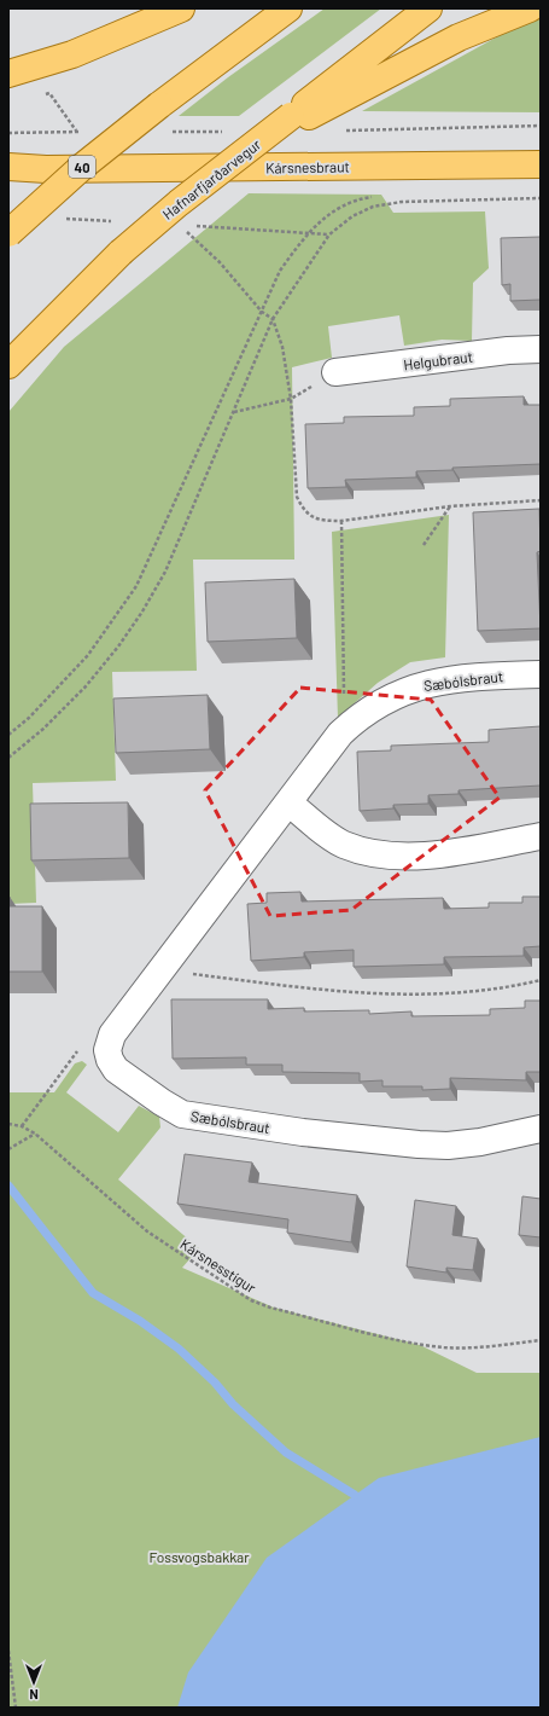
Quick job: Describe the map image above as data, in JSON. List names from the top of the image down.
{
  "streets": {
    "main road": ["40", "Kársnesbraut", "Hafnarfjarðarvegur"],
    "street": ["Helgubraut", "Sæbólsbraut"],
    "path": ["Kársnesstígur"]
  },
  "parks": ["Fossvogsbakkar"],
  "north": "bottom"
}
